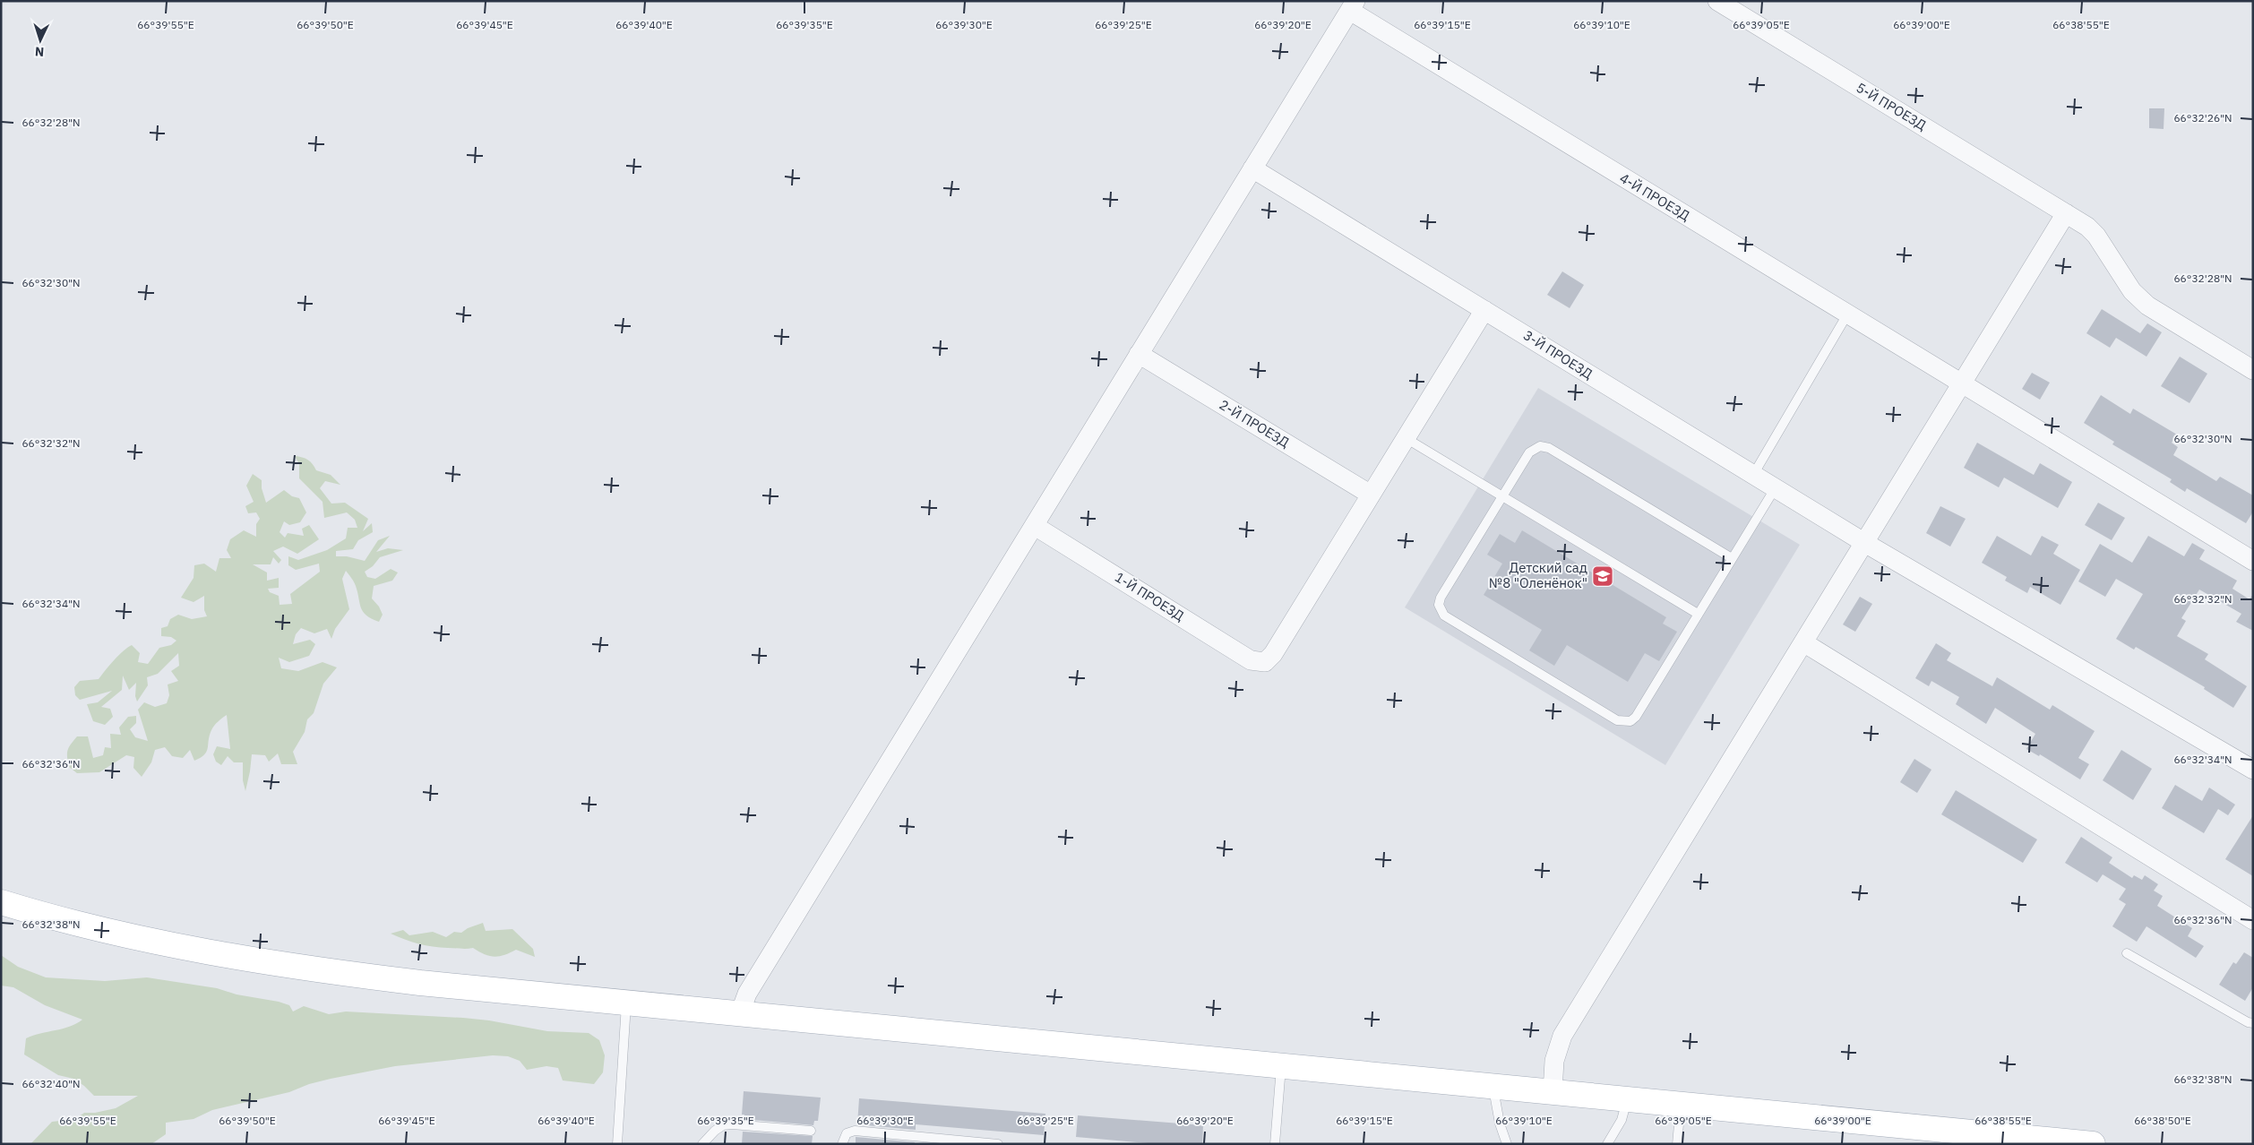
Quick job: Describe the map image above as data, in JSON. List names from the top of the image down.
{
  "streets": {
    "street": [
      "5-Й ПРОЕЗД",
      "4-Й ПРОЕЗД",
      "3-Й ПРОЕЗД",
      "2-Й ПРОЕЗД",
      "1-Й ПРОЕЗД"
    ]
  },
  "crossings": [
    ["2-Й ПРОЕЗД", "1-Й ПРОЕЗД"]
  ],
  "places": {
    "school or university": ["Детский сад №8 \"Оленёнок\""]
  },
  "north": "bottom",
  "coordinates": [
    "66°39'55\"E",
    "66°39'50\"E",
    "66°39'45\"E",
    "66°39'40\"E",
    "66°39'35\"E",
    "66°39'30\"E",
    "66°39'25\"E",
    "66°39'20\"E",
    "66°39'15\"E",
    "66°39'10\"E",
    "66°39'05\"E",
    "66°39'00\"E",
    "66°38'55\"E",
    "66°32'26\"N",
    "66°32'28\"N",
    "66°32'30\"N",
    "66°32'32\"N",
    "66°32'34\"N",
    "66°32'36\"N",
    "66°32'38\"N",
    "66°32'40\"N",
    "66°38'50\"E"
  ]
}
